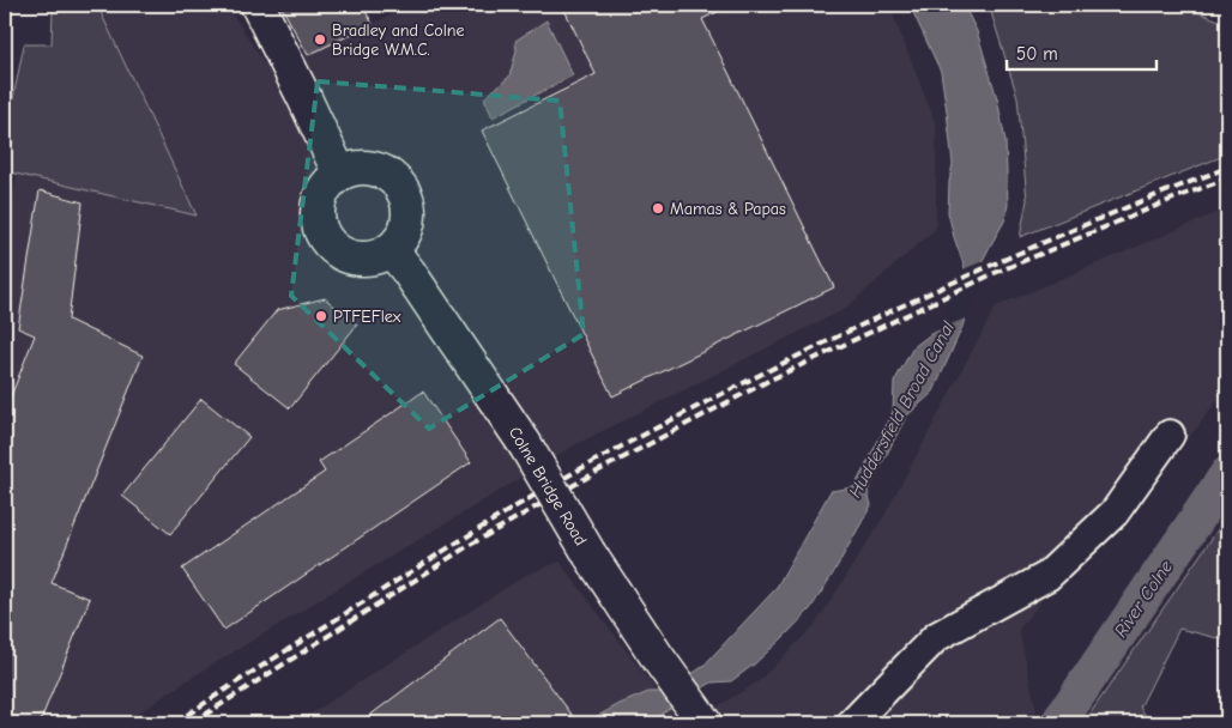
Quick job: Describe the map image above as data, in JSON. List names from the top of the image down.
{
  "streets": {
    "main road": ["Colne Bridge Road"]
  },
  "water": ["Huddersfield Broad Canal", "River Colne"],
  "places": ["Bradley and Colne Bridge W.M.C.", "Mamas & Papas", "PTFEFlex"],
  "scale_bar": "50 m"
}
